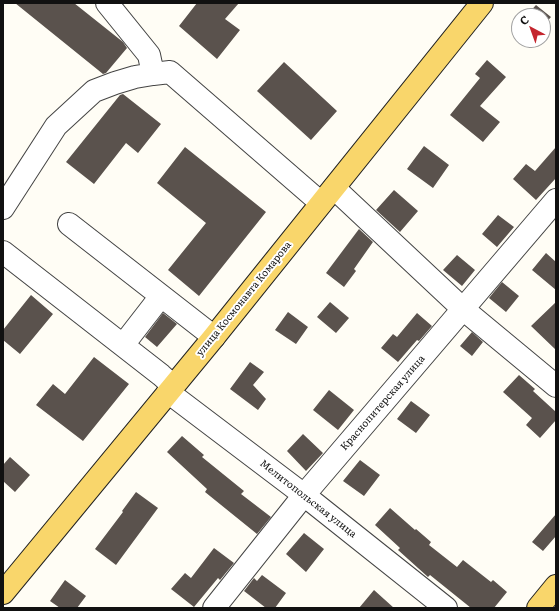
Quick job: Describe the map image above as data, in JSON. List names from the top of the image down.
{
  "streets": {
    "main road": ["улица Космонавта Комарова"],
    "street": ["Краснопитерская улица", "Мелитопольская улица"]
  },
  "crossings": [
    ["улица Космонавта Комарова", "Мелитопольская улица"],
    ["Краснопитерская улица", "Мелитопольская улица"]
  ],
  "north": "top left"
}
